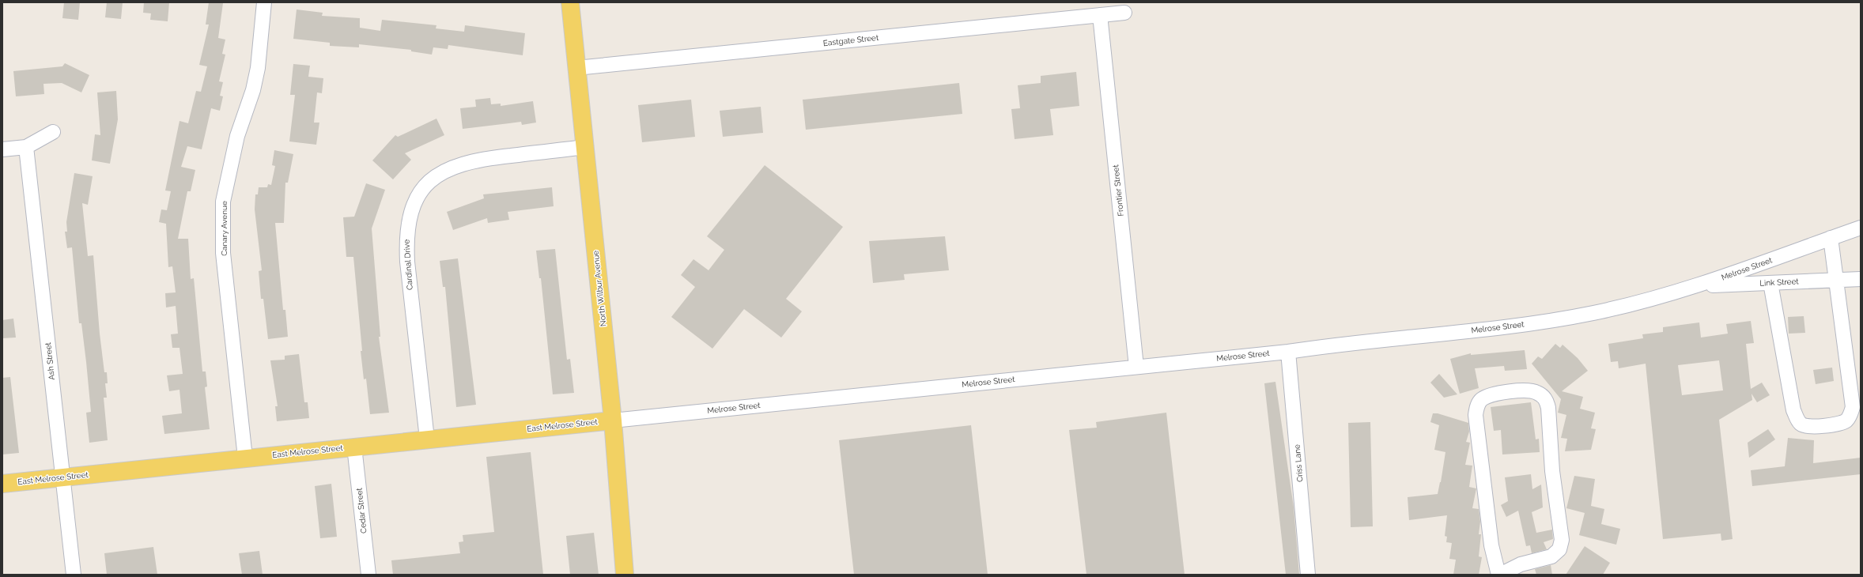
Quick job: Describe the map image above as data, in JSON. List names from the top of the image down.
{
  "streets": {
    "main road": ["North Wilbur Avenue", "East Melrose Street"],
    "street": [
      "Eastgate Street",
      "Frontier Street",
      "Canary Avenue",
      "Cardinal Drive",
      "Melrose Street",
      "Link Street",
      "Ash Street",
      "Criss Lane",
      "Cedar Street"
    ]
  },
  "crossings": [
    ["Eastgate Street", "Frontier Street"],
    ["Eastgate Street", "North Wilbur Avenue"],
    ["Frontier Street", "Melrose Street"],
    ["Canary Avenue", "East Melrose Street"],
    ["Cardinal Drive", "North Wilbur Avenue"],
    ["Cardinal Drive", "East Melrose Street"],
    ["Melrose Street", "Link Street"],
    ["Melrose Street", "North Wilbur Avenue"],
    ["Melrose Street", "East Melrose Street"],
    ["Melrose Street", "Criss Lane"],
    ["North Wilbur Avenue", "East Melrose Street"],
    ["Ash Street", "East Melrose Street"],
    ["East Melrose Street", "Cedar Street"]
  ]
}
